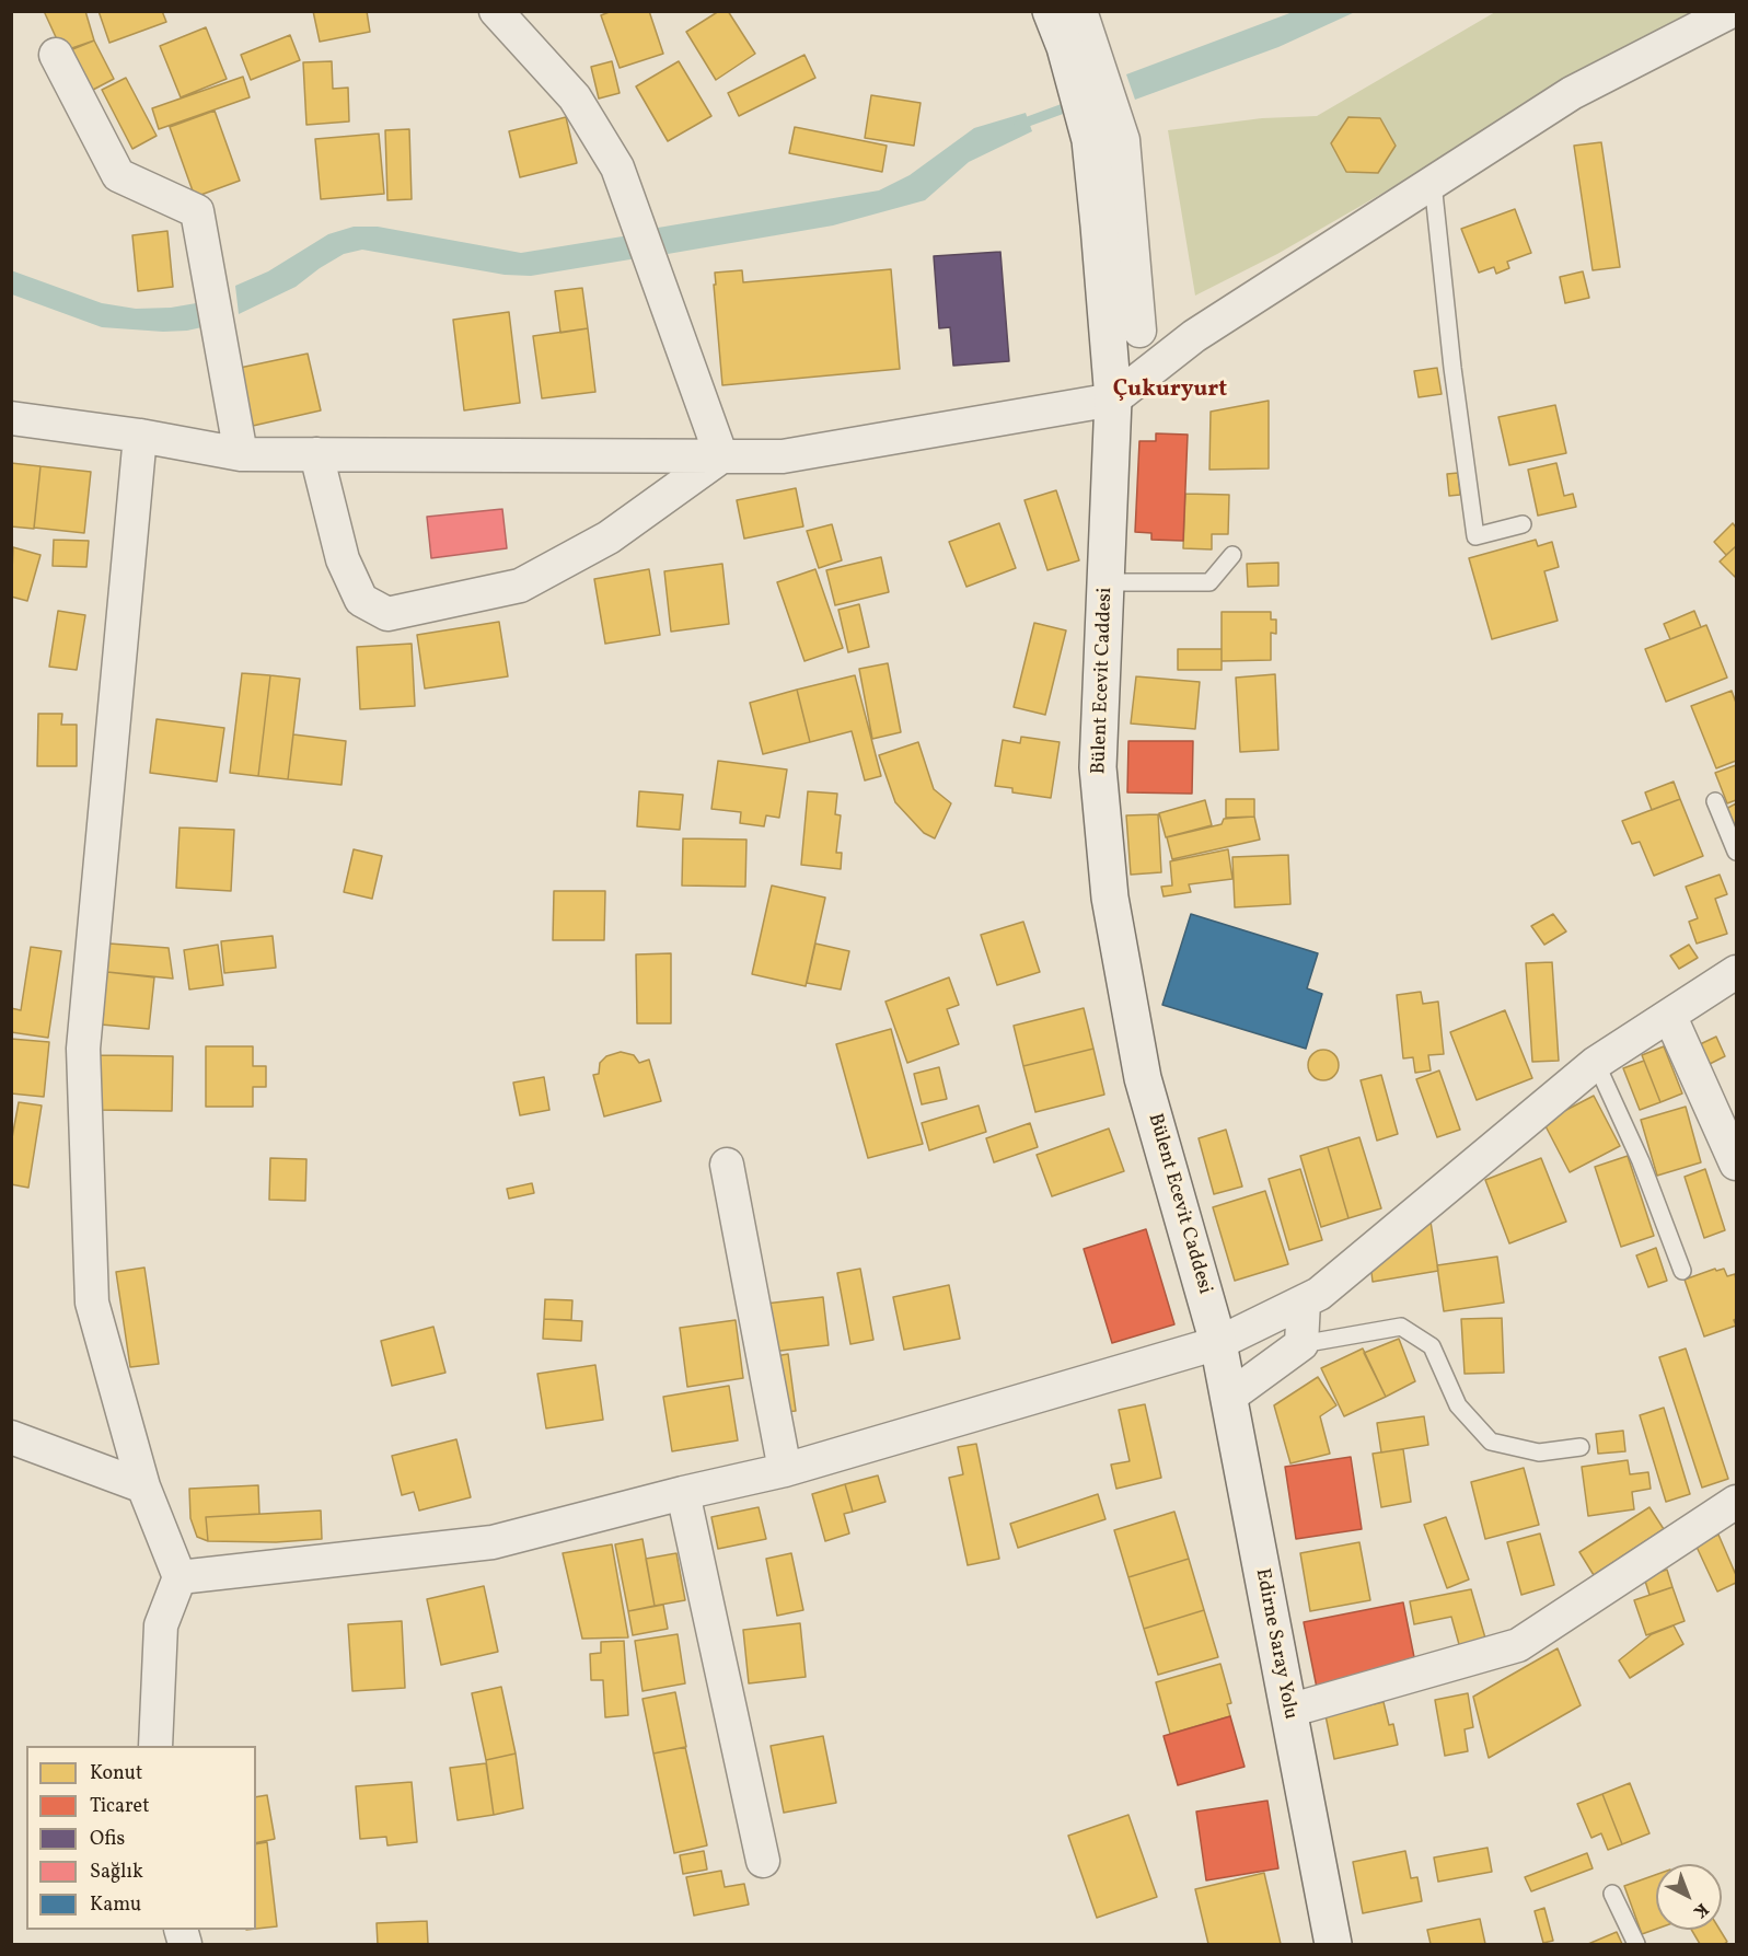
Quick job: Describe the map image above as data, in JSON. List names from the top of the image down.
{
  "streets": {
    "main road": ["Bülent Ecevit Caddesi", "Edirne Saray Yolu"]
  },
  "crossings": [
    ["Bülent Ecevit Caddesi", "Edirne Saray Yolu"]
  ],
  "districts": ["Çukuryurt"],
  "legend": [
    "Konut",
    "Ticaret",
    "Ofis",
    "Sağlık",
    "Kamu"
  ],
  "north": "bottom right"
}
